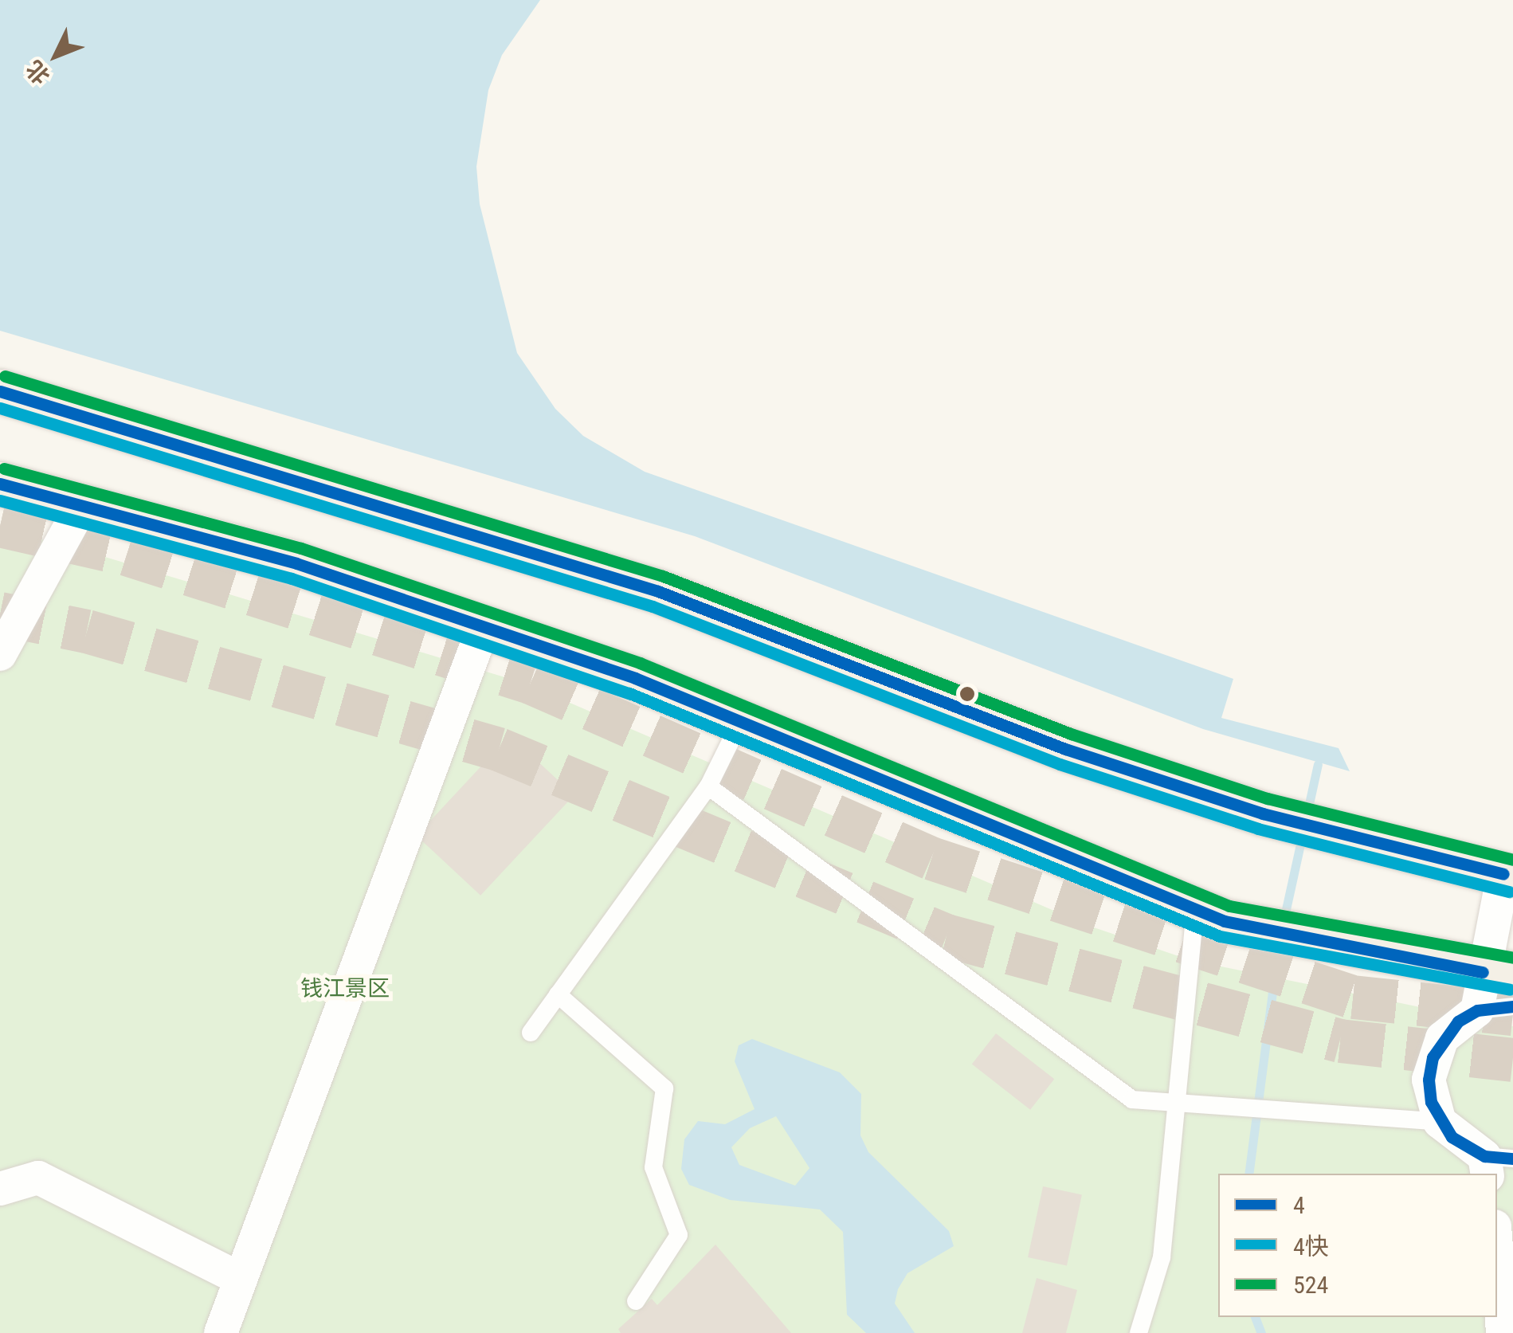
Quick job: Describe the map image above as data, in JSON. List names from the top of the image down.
{
  "parks": ["钱江景区"],
  "lines": ["transit line 524", "transit line 4", "transit line 4快"],
  "legend": ["4", "4快", "524"],
  "north": "bottom left"
}
